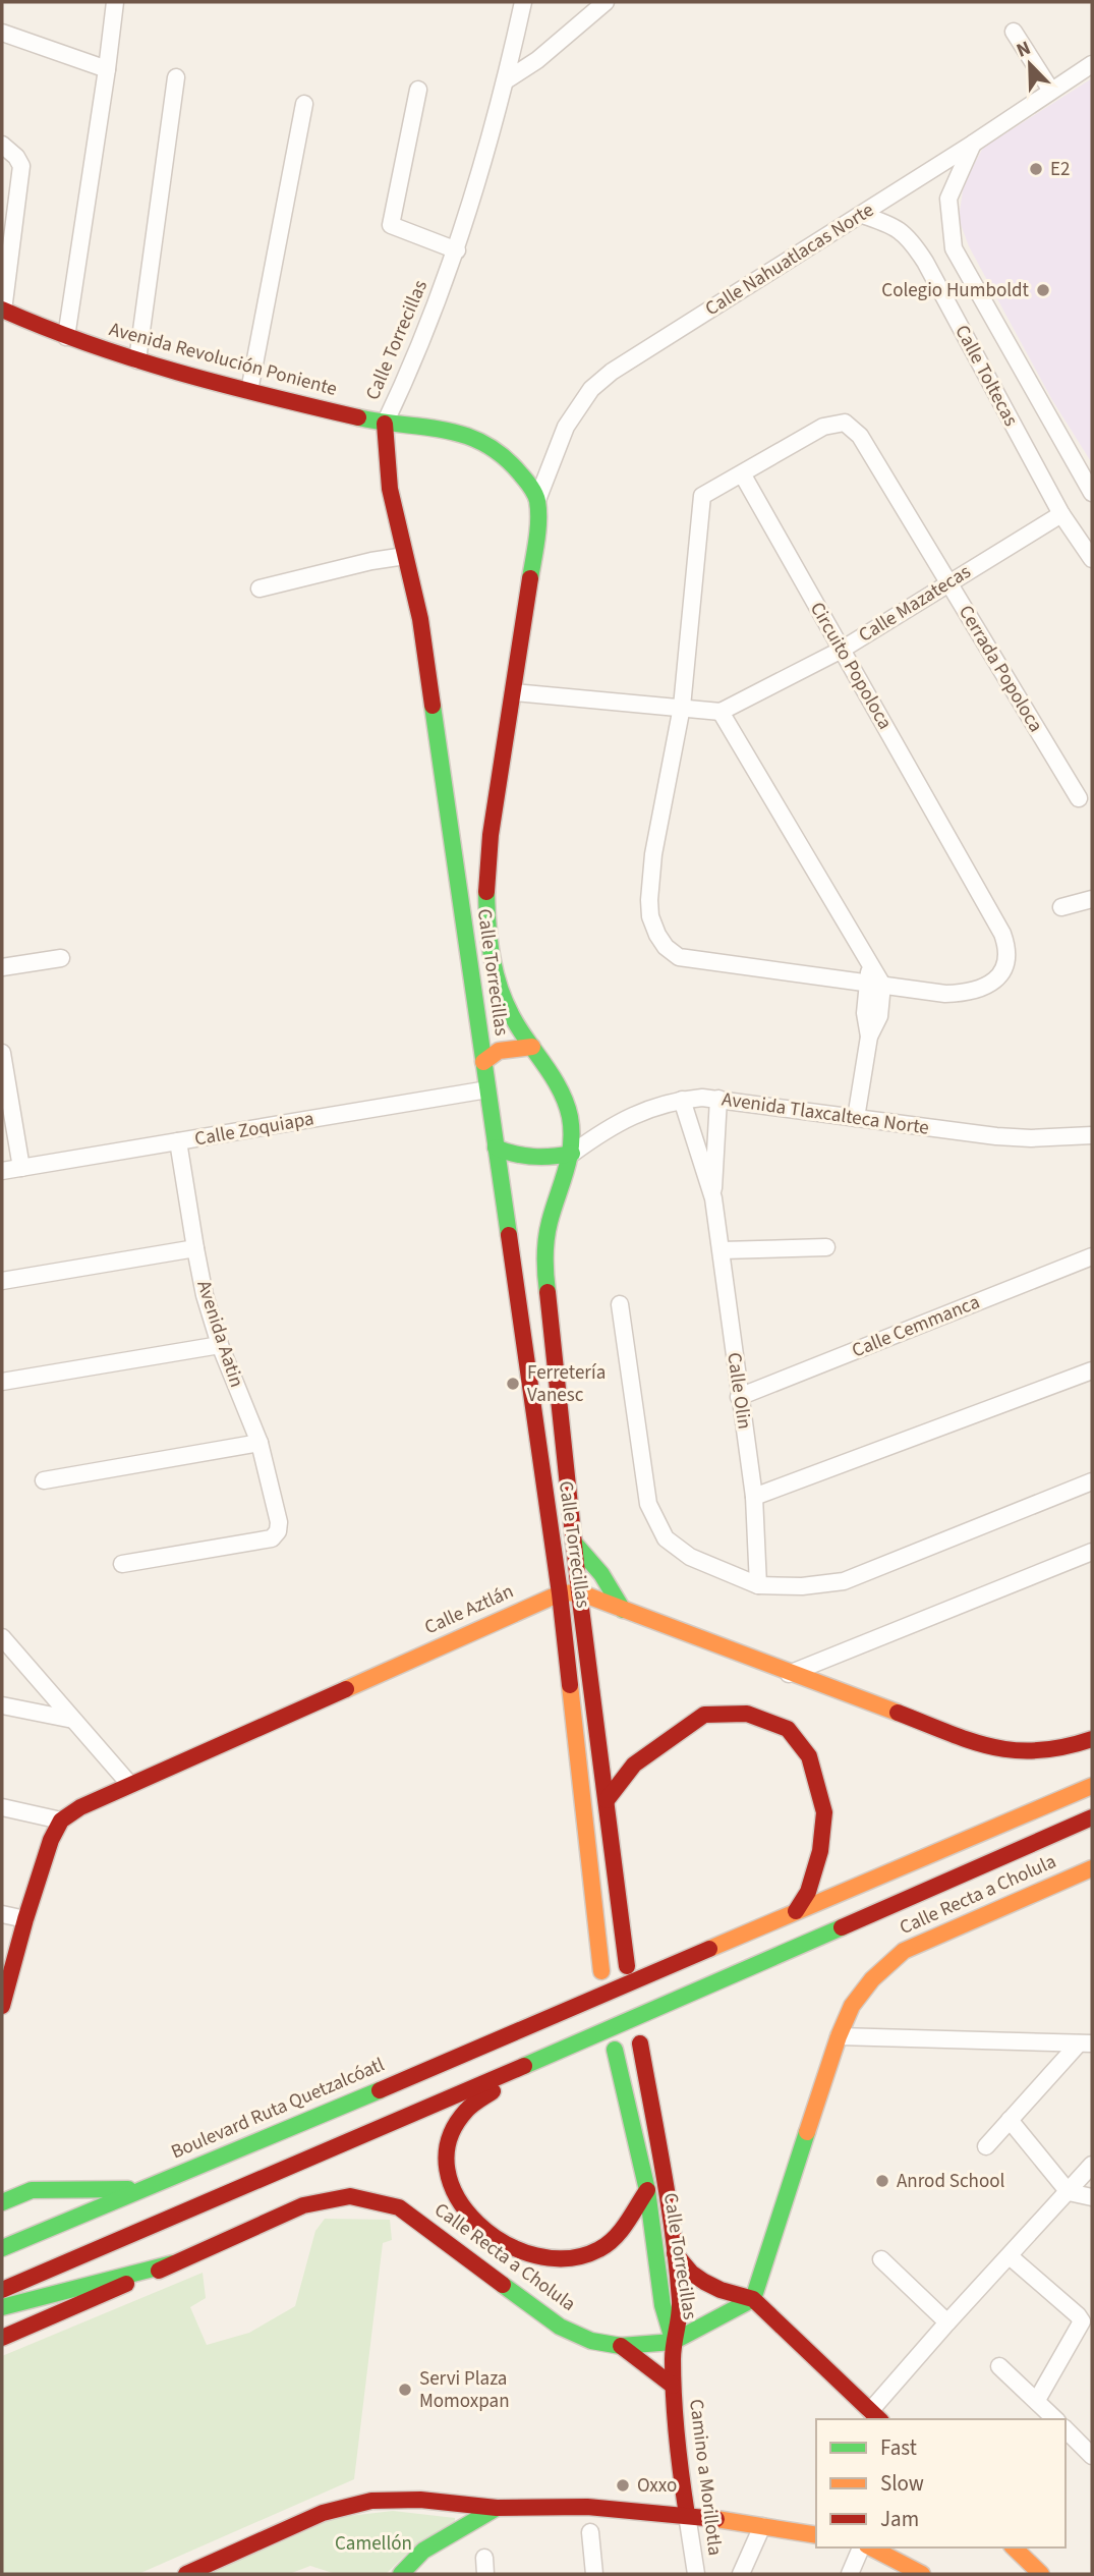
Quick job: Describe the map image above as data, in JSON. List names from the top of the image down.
{
  "streets": {
    "main road": [
      "Calle Torrecillas",
      "Avenida Revolución Poniente",
      "Calle Aztlán",
      "Calle Recta a Cholula",
      "Boulevard Ruta Quetzalcóatl",
      "Camino a Morillotla"
    ],
    "street": [
      "Calle Nahuatlacas Norte",
      "Calle Toltecas",
      "Calle Mazatecas",
      "Circuito Popoloca",
      "Cerrada Popoloca",
      "Avenida Tlaxcalteca Norte",
      "Calle Zoquiapa",
      "Calle Cemmanca",
      "Avenida Aatin",
      "Calle Olin"
    ]
  },
  "crossings": [
    ["Calle Nahuatlacas Norte", "Calle Torrecillas"],
    ["Calle Nahuatlacas Norte", "Avenida Revolución Poniente"],
    ["Calle Nahuatlacas Norte", "Calle Toltecas"],
    ["Calle Torrecillas", "Avenida Revolución Poniente"],
    ["Calle Torrecillas", "Avenida Tlaxcalteca Norte"],
    ["Calle Torrecillas", "Calle Zoquiapa"],
    ["Calle Torrecillas", "Calle Aztlán"],
    ["Calle Torrecillas", "Calle Recta a Cholula"],
    ["Calle Torrecillas", "Camino a Morillotla"],
    ["Calle Toltecas", "Calle Mazatecas"],
    ["Calle Mazatecas", "Circuito Popoloca"],
    ["Calle Mazatecas", "Cerrada Popoloca"],
    ["Circuito Popoloca", "Cerrada Popoloca"],
    ["Avenida Tlaxcalteca Norte", "Calle Olin"],
    ["Calle Zoquiapa", "Avenida Aatin"],
    ["Calle Cemmanca", "Calle Olin"],
    ["Calle Recta a Cholula", "Camino a Morillotla"]
  ],
  "parks": ["Camellón"],
  "places": [
    "E2",
    "Colegio Humboldt",
    "Ferretería Vanesc",
    "Anrod School",
    "Servi Plaza Momoxpan",
    "Oxxo"
  ],
  "legend": ["Fast", "Slow", "Jam"],
  "north": "top left"
}
